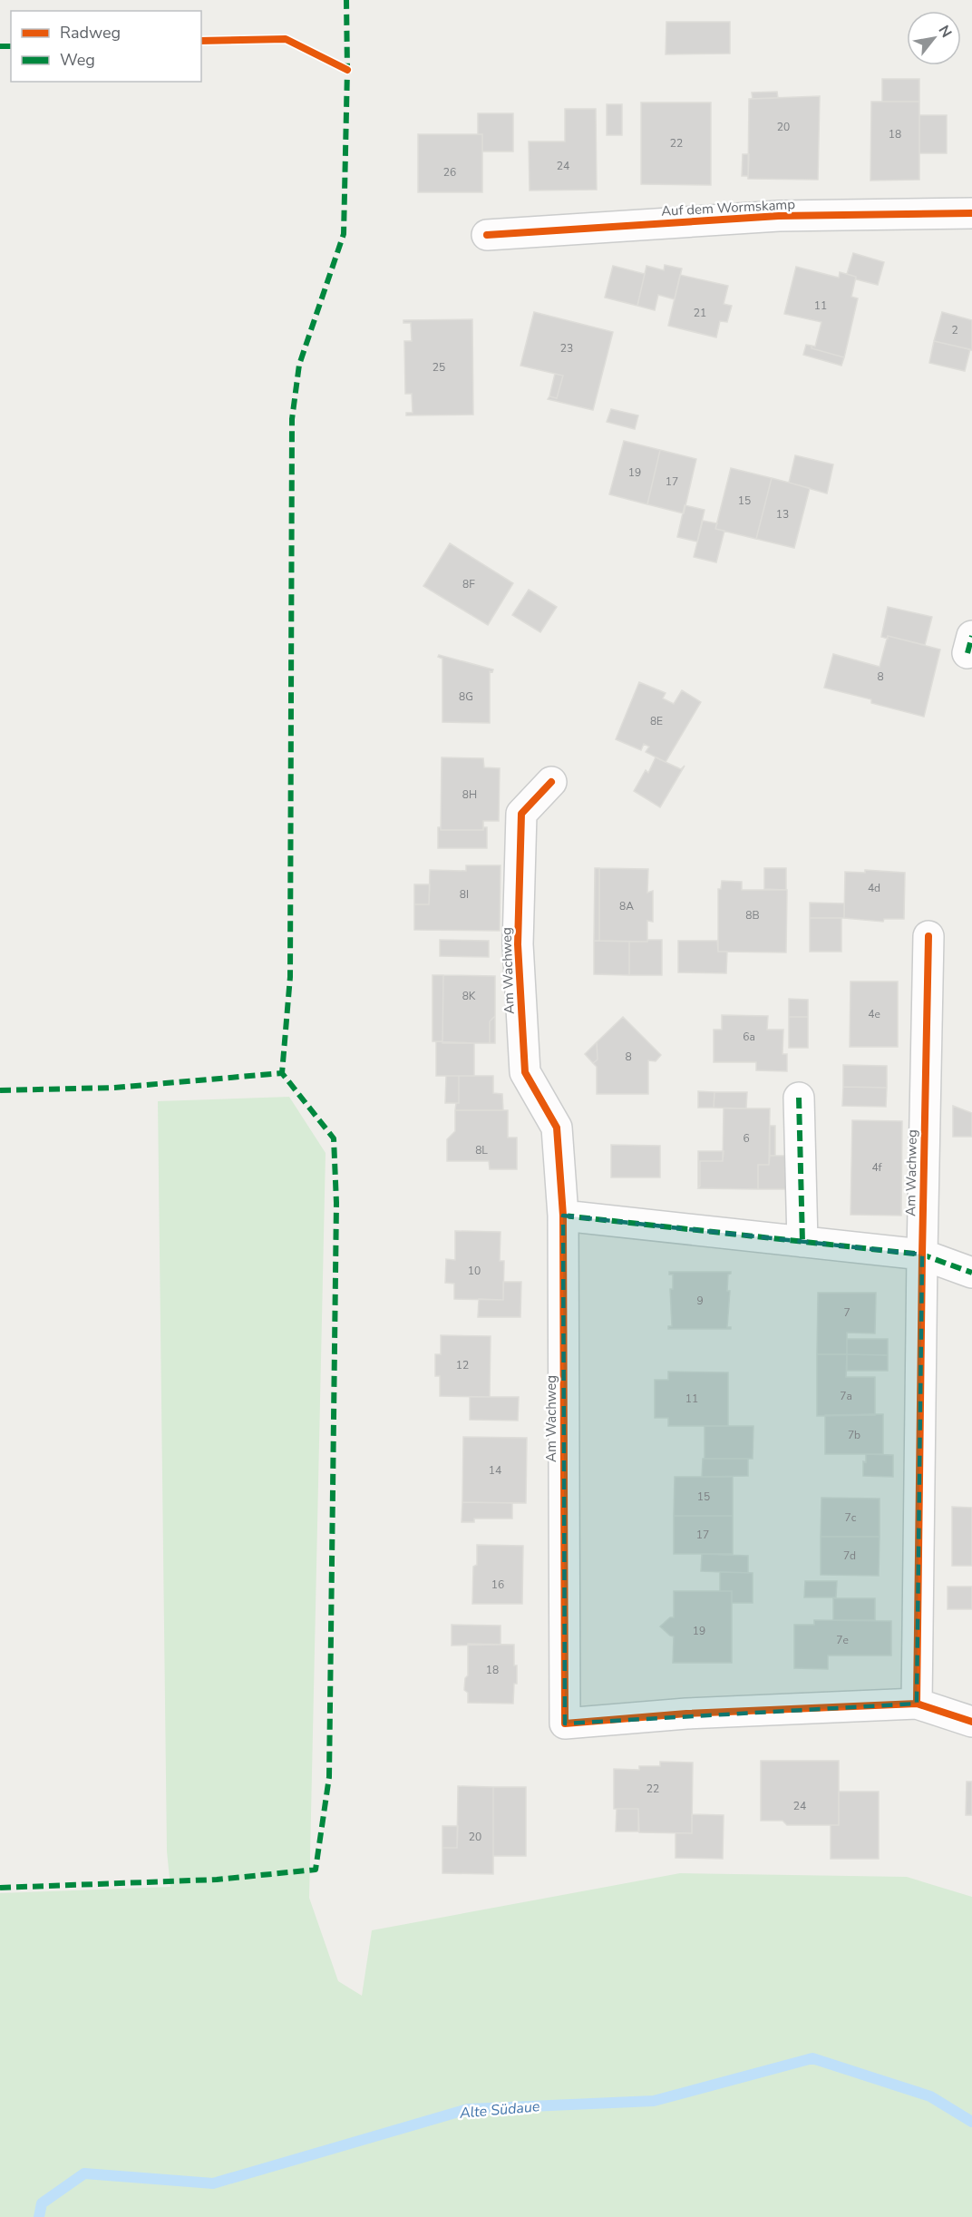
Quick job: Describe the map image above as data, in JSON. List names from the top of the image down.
{
  "streets": {
    "street": ["Auf dem Wormskamp", "Am Wachweg"]
  },
  "water": ["Alte Südaue"],
  "house_numbers": [
    "20",
    "18",
    "22",
    "24",
    "26",
    "11",
    "21",
    "2",
    "23",
    "25",
    "19",
    "17",
    "15",
    "13",
    "8F",
    "8",
    "8G",
    "8E",
    "8H",
    "4d",
    "8I",
    "8A",
    "8B",
    "8K",
    "4e",
    "6a",
    "8",
    "6",
    "8L",
    "4f",
    "10",
    "9",
    "7",
    "12",
    "7a",
    "11",
    "7b",
    "14",
    "15",
    "7c",
    "17",
    "7d",
    "16",
    "19",
    "7e",
    "18",
    "22",
    "24",
    "20"
  ],
  "legend": ["Radweg", "Weg"],
  "north": "top right"
}
